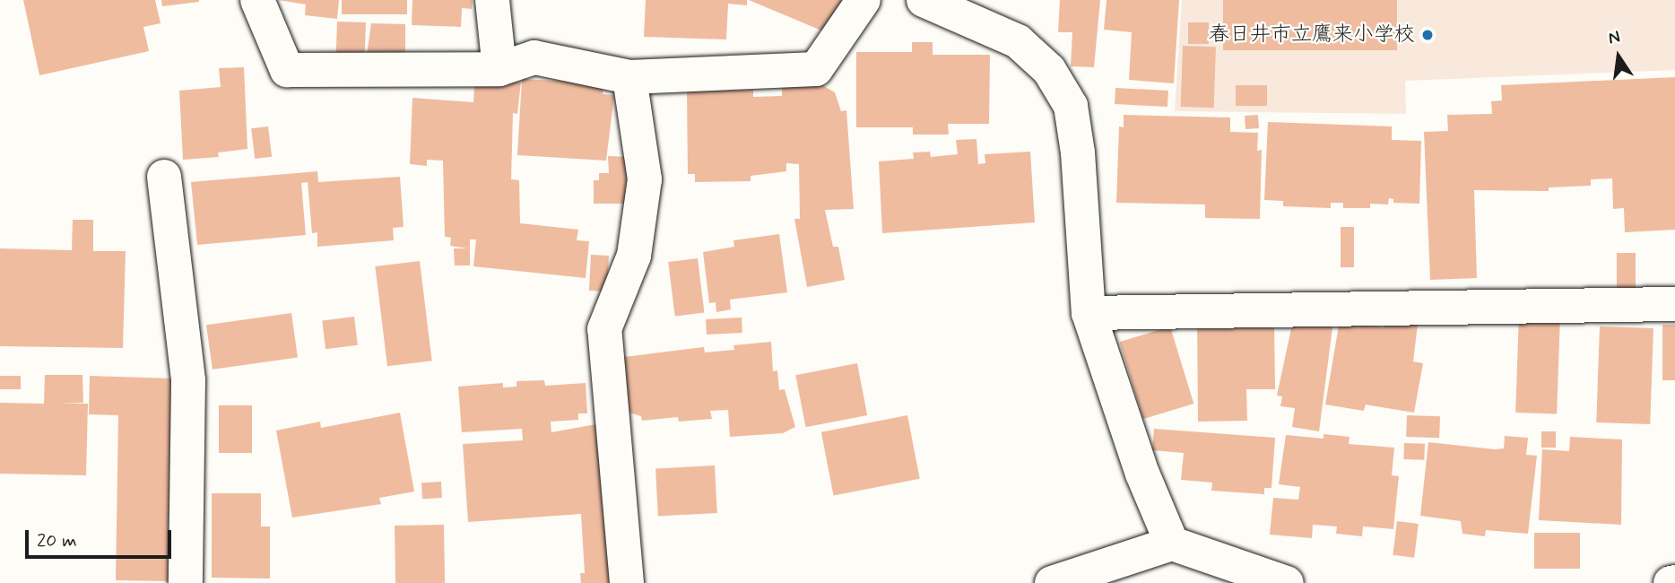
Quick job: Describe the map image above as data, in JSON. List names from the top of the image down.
{
  "places": ["春日井市立鷹来小学校"],
  "scale_bar": "20 m",
  "north": "top"
}
